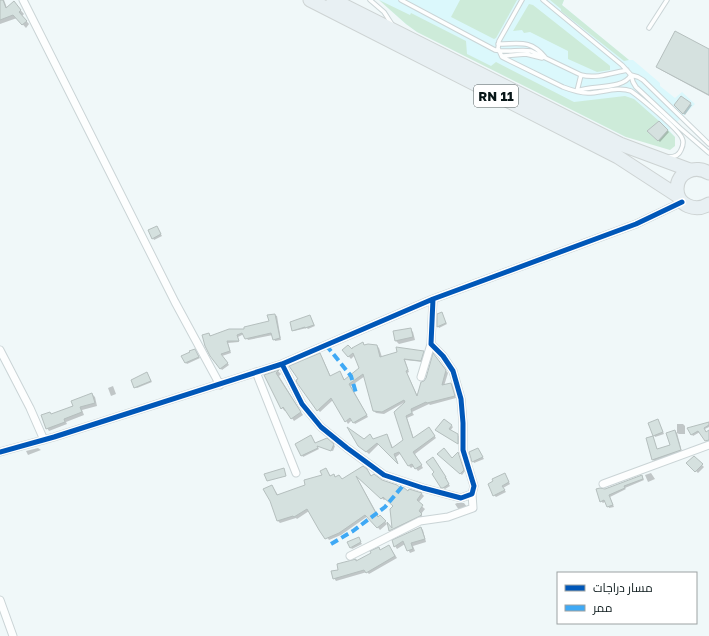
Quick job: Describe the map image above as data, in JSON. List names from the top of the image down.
{
  "streets": {
    "highway": ["RN 11"]
  },
  "legend": ["مسار دراجات", "ممر"]
}
